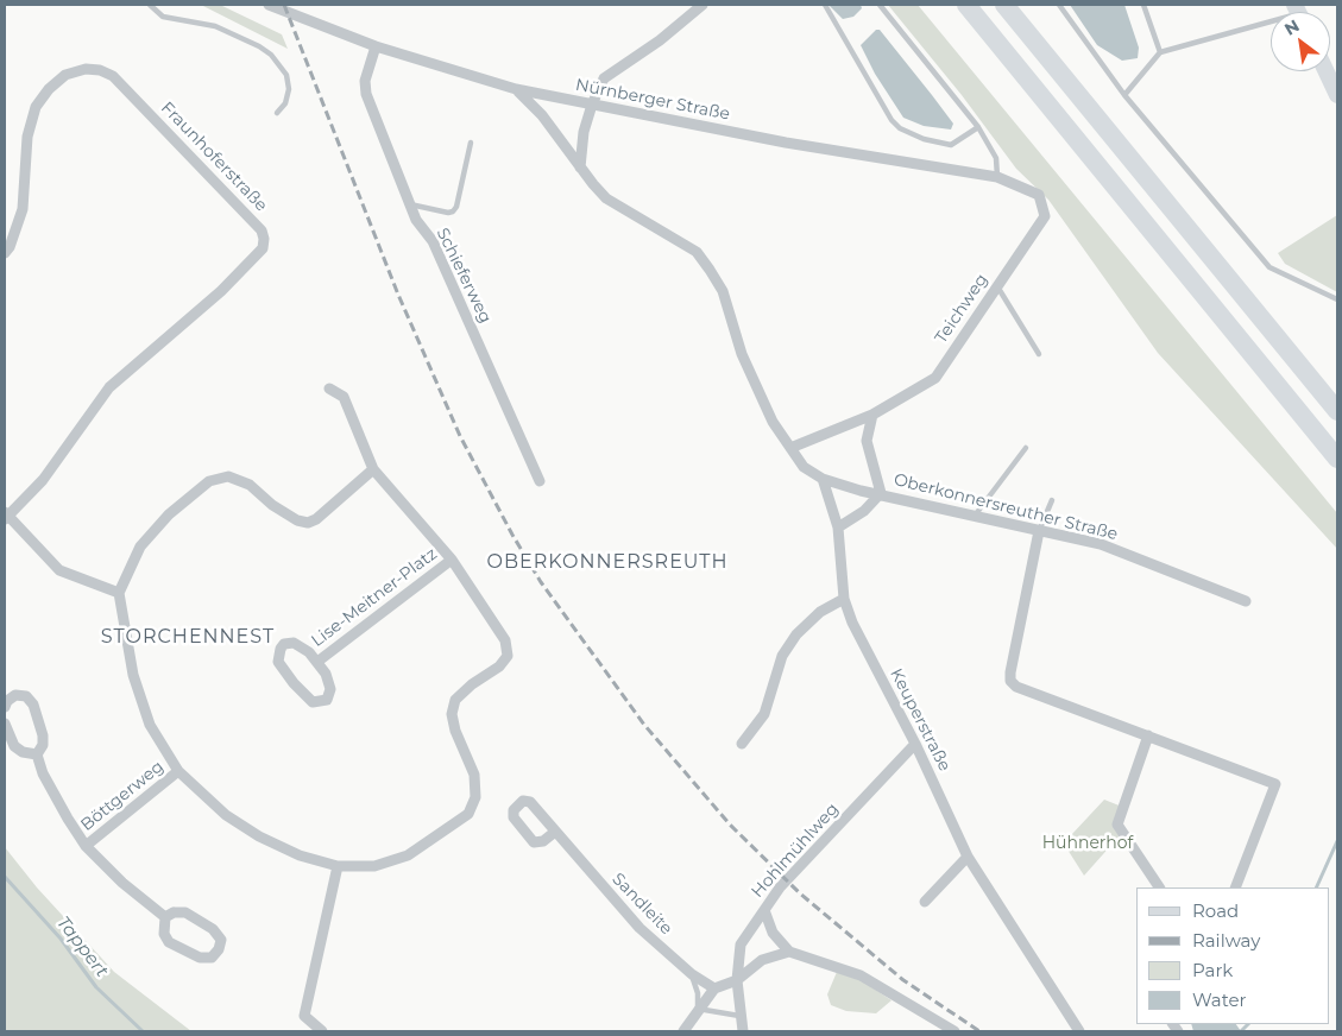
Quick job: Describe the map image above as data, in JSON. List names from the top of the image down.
{
  "streets": {
    "street": [
      "Nürnberger Straße",
      "Fraunhoferstraße",
      "Schieferweg",
      "Teichweg",
      "Oberkonnersreuther Straße",
      "Lise-Meitner-Platz",
      "Keuperstraße",
      "Böttgerweg",
      "Hohlmühlweg",
      "Sandleite"
    ]
  },
  "crossings": [
    ["Nürnberger Straße", "Schieferweg"],
    ["Nürnberger Straße", "Teichweg"],
    ["Nürnberger Straße", "Oberkonnersreuther Straße"],
    ["Teichweg", "Oberkonnersreuther Straße"],
    ["Keuperstraße", "Hohlmühlweg"]
  ],
  "districts": ["OBERKONNERSREUTH", "STORCHENNEST"],
  "water": ["Tappert"],
  "parks": ["Hühnerhof"],
  "legend": [
    "Road",
    "Railway",
    "Park",
    "Water"
  ],
  "north": "top left"
}
